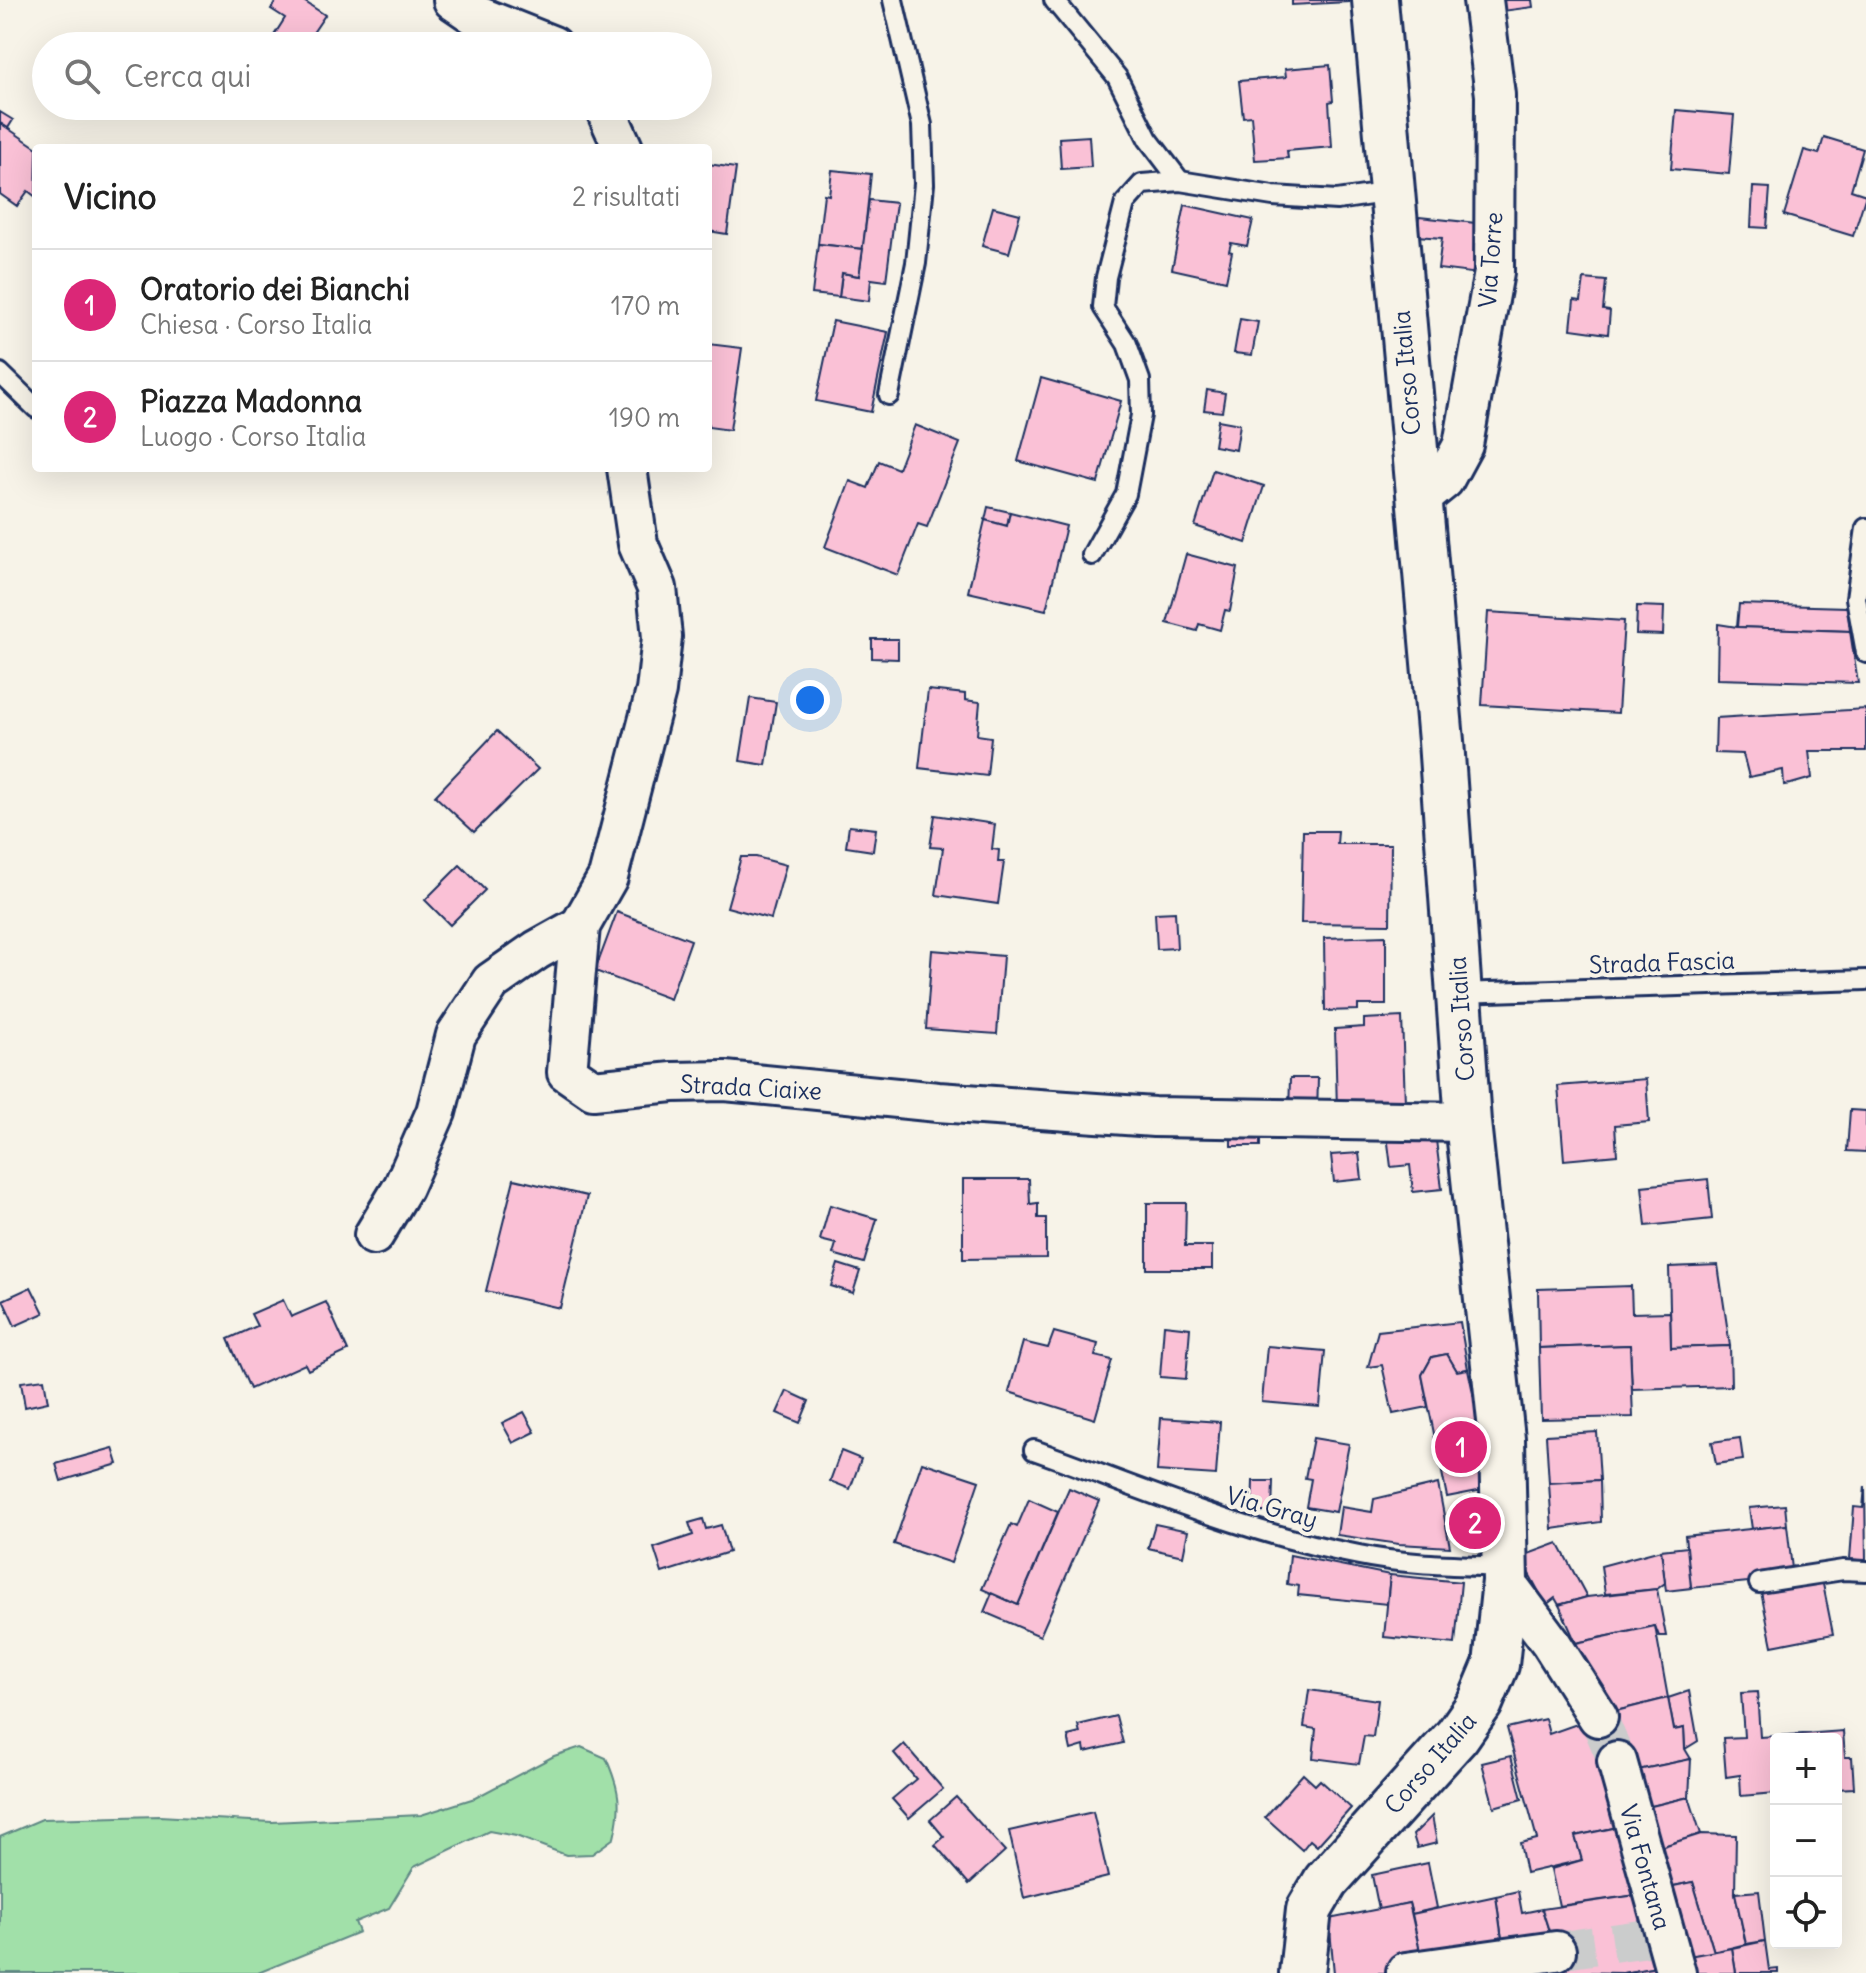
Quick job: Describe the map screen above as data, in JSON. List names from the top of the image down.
{
  "streets": {
    "main road": ["Corso Italia"],
    "street": ["Via Torre", "Strada Ciaixe", "Via Fontana"],
    "lane": ["Strada Fascia", "Via Gray"]
  },
  "crossings": [
    ["Via Torre", "Corso Italia"],
    ["Corso Italia", "Strada Fascia"],
    ["Corso Italia", "Strada Ciaixe"],
    ["Corso Italia", "Via Gray"]
  ],
  "page": {
    "search": "Cerca qui",
    "heading": ["Vicino", "2 risultati"],
    "list": [
      {
        "mark": "1",
        "name": "Oratorio dei Bianchi",
        "note": "Chiesa · Corso Italia",
        "value": "170 m"
      },
      {
        "mark": "2",
        "name": "Piazza Madonna",
        "note": "Luogo · Corso Italia",
        "value": "190 m"
      }
    ],
    "pins": ["1", "2"],
    "map_buttons": ["+", "−"]
  }
}
